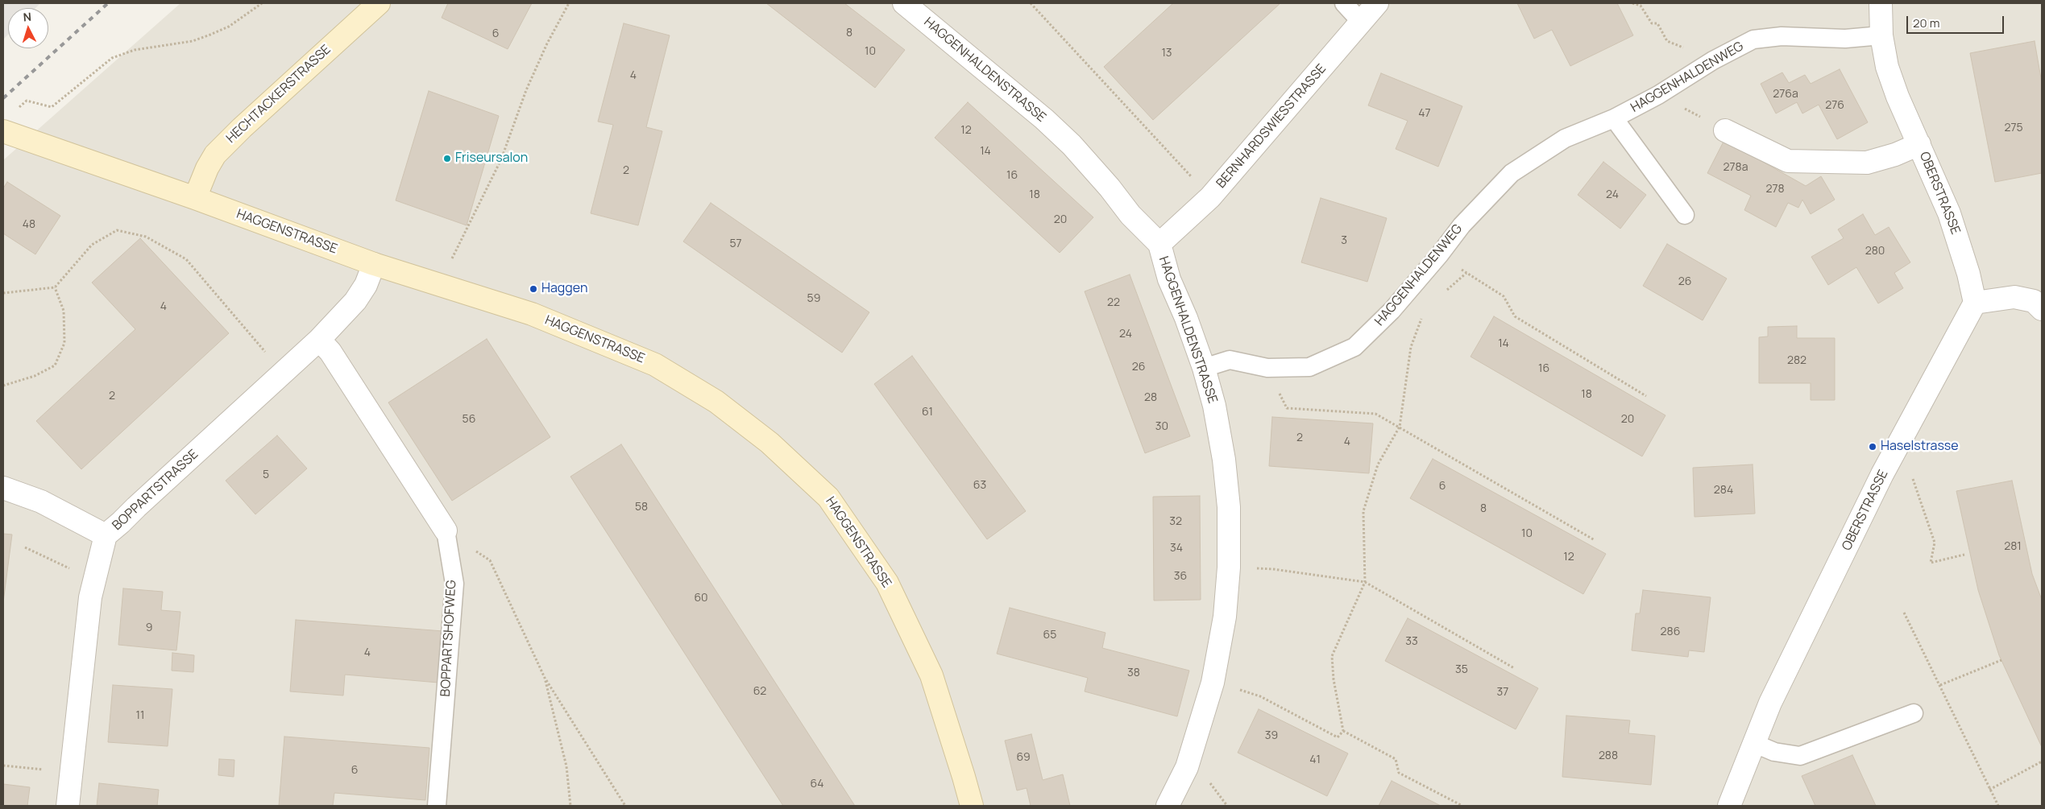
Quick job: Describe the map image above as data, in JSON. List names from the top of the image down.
{
  "streets": {
    "street": [
      "HAGGENHALDENSTRASSE",
      "HECHTACKERSTRASSE",
      "BERNHARDSWIESSTRASSE",
      "OBERSTRASSE",
      "HAGGENSTRASSE",
      "BOPPARTSTRASSE",
      "BOPPARTSHOFWEG"
    ],
    "lane": ["HAGGENHALDENWEG"]
  },
  "crossings": [
    ["HAGGENHALDENSTRASSE", "HAGGENHALDENWEG"],
    ["HAGGENHALDENSTRASSE", "BERNHARDSWIESSTRASSE"],
    ["HAGGENHALDENWEG", "OBERSTRASSE"],
    ["HECHTACKERSTRASSE", "HAGGENSTRASSE"],
    ["HAGGENSTRASSE", "BOPPARTSTRASSE"],
    ["BOPPARTSTRASSE", "BOPPARTSHOFWEG"]
  ],
  "places": ["Friseursalon", "Haggen", "Haselstrasse"],
  "house_numbers": [
    "8",
    "6",
    "10",
    "13",
    "4",
    "276a",
    "276",
    "47",
    "275",
    "12",
    "14",
    "278a",
    "2",
    "16",
    "278",
    "18",
    "24",
    "20",
    "48",
    "3",
    "57",
    "280",
    "26",
    "59",
    "22",
    "4",
    "24",
    "14",
    "282",
    "26",
    "16",
    "18",
    "2",
    "28",
    "61",
    "56",
    "20",
    "30",
    "2",
    "4",
    "5",
    "63",
    "6",
    "284",
    "58",
    "8",
    "32",
    "10",
    "281",
    "34",
    "12",
    "36",
    "60",
    "9",
    "286",
    "65",
    "33",
    "4",
    "35",
    "38",
    "62",
    "37",
    "11",
    "39",
    "288",
    "69",
    "41",
    "6",
    "64"
  ],
  "scale_bar": "20 m",
  "north": "top"
}
